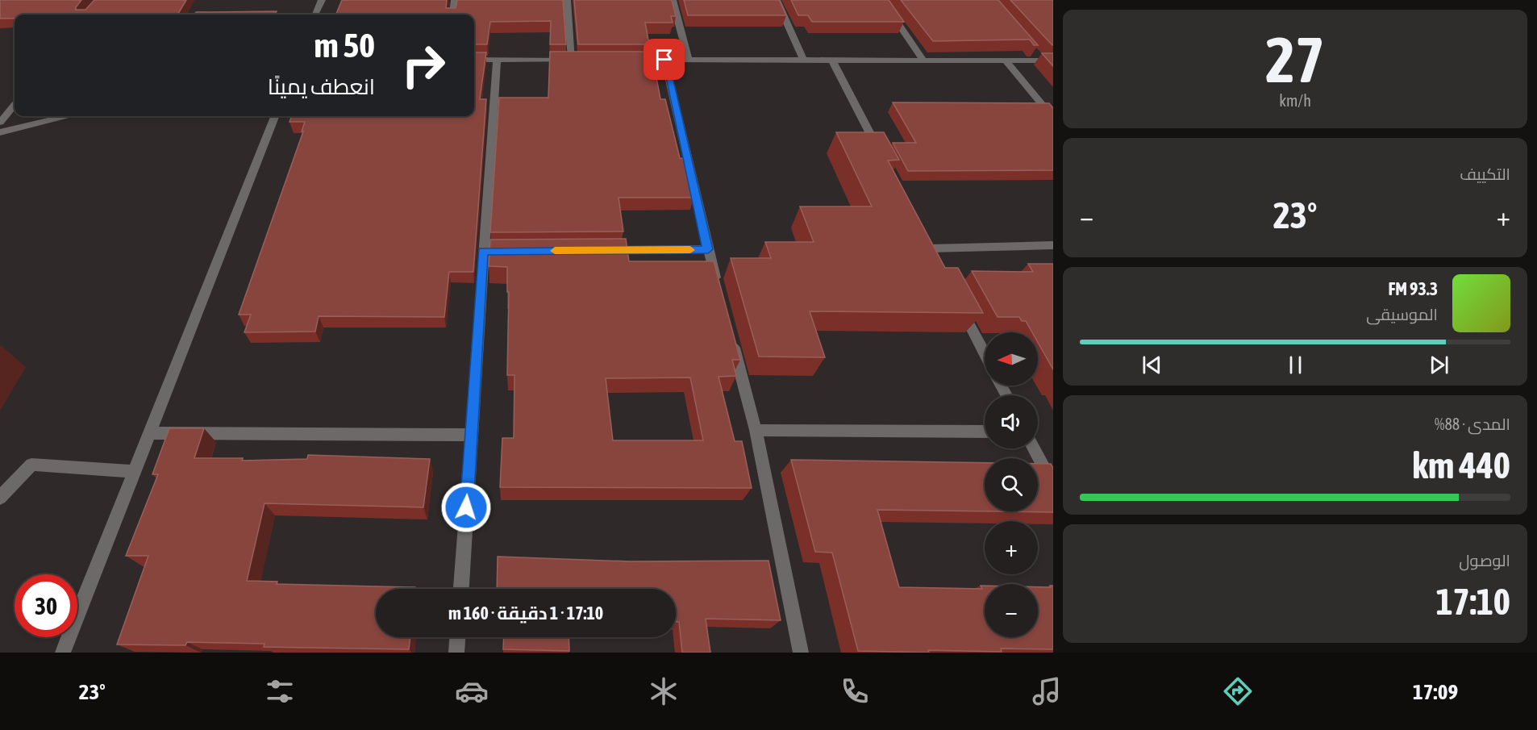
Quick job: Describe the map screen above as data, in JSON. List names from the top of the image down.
{
  "north": "left",
  "page": {
    "tile": [
      ["27", "km/h"],
      "التكييف",
      ["المدى · 88%", "440 km"],
      ["الوصول", "17:10"]
    ],
    "turn": ["50 m", "انعطف يمينًا"],
    "heat": ["−", "23°", "+"],
    "song": ["93.3 FM", "الموسيقى"],
    "map_buttons": ["+", "−"],
    "limit": "30",
    "trip": "17:10 · 1 دقيقة · 160 m",
    "tabs": ["17:09", "23°"]
  }
}
